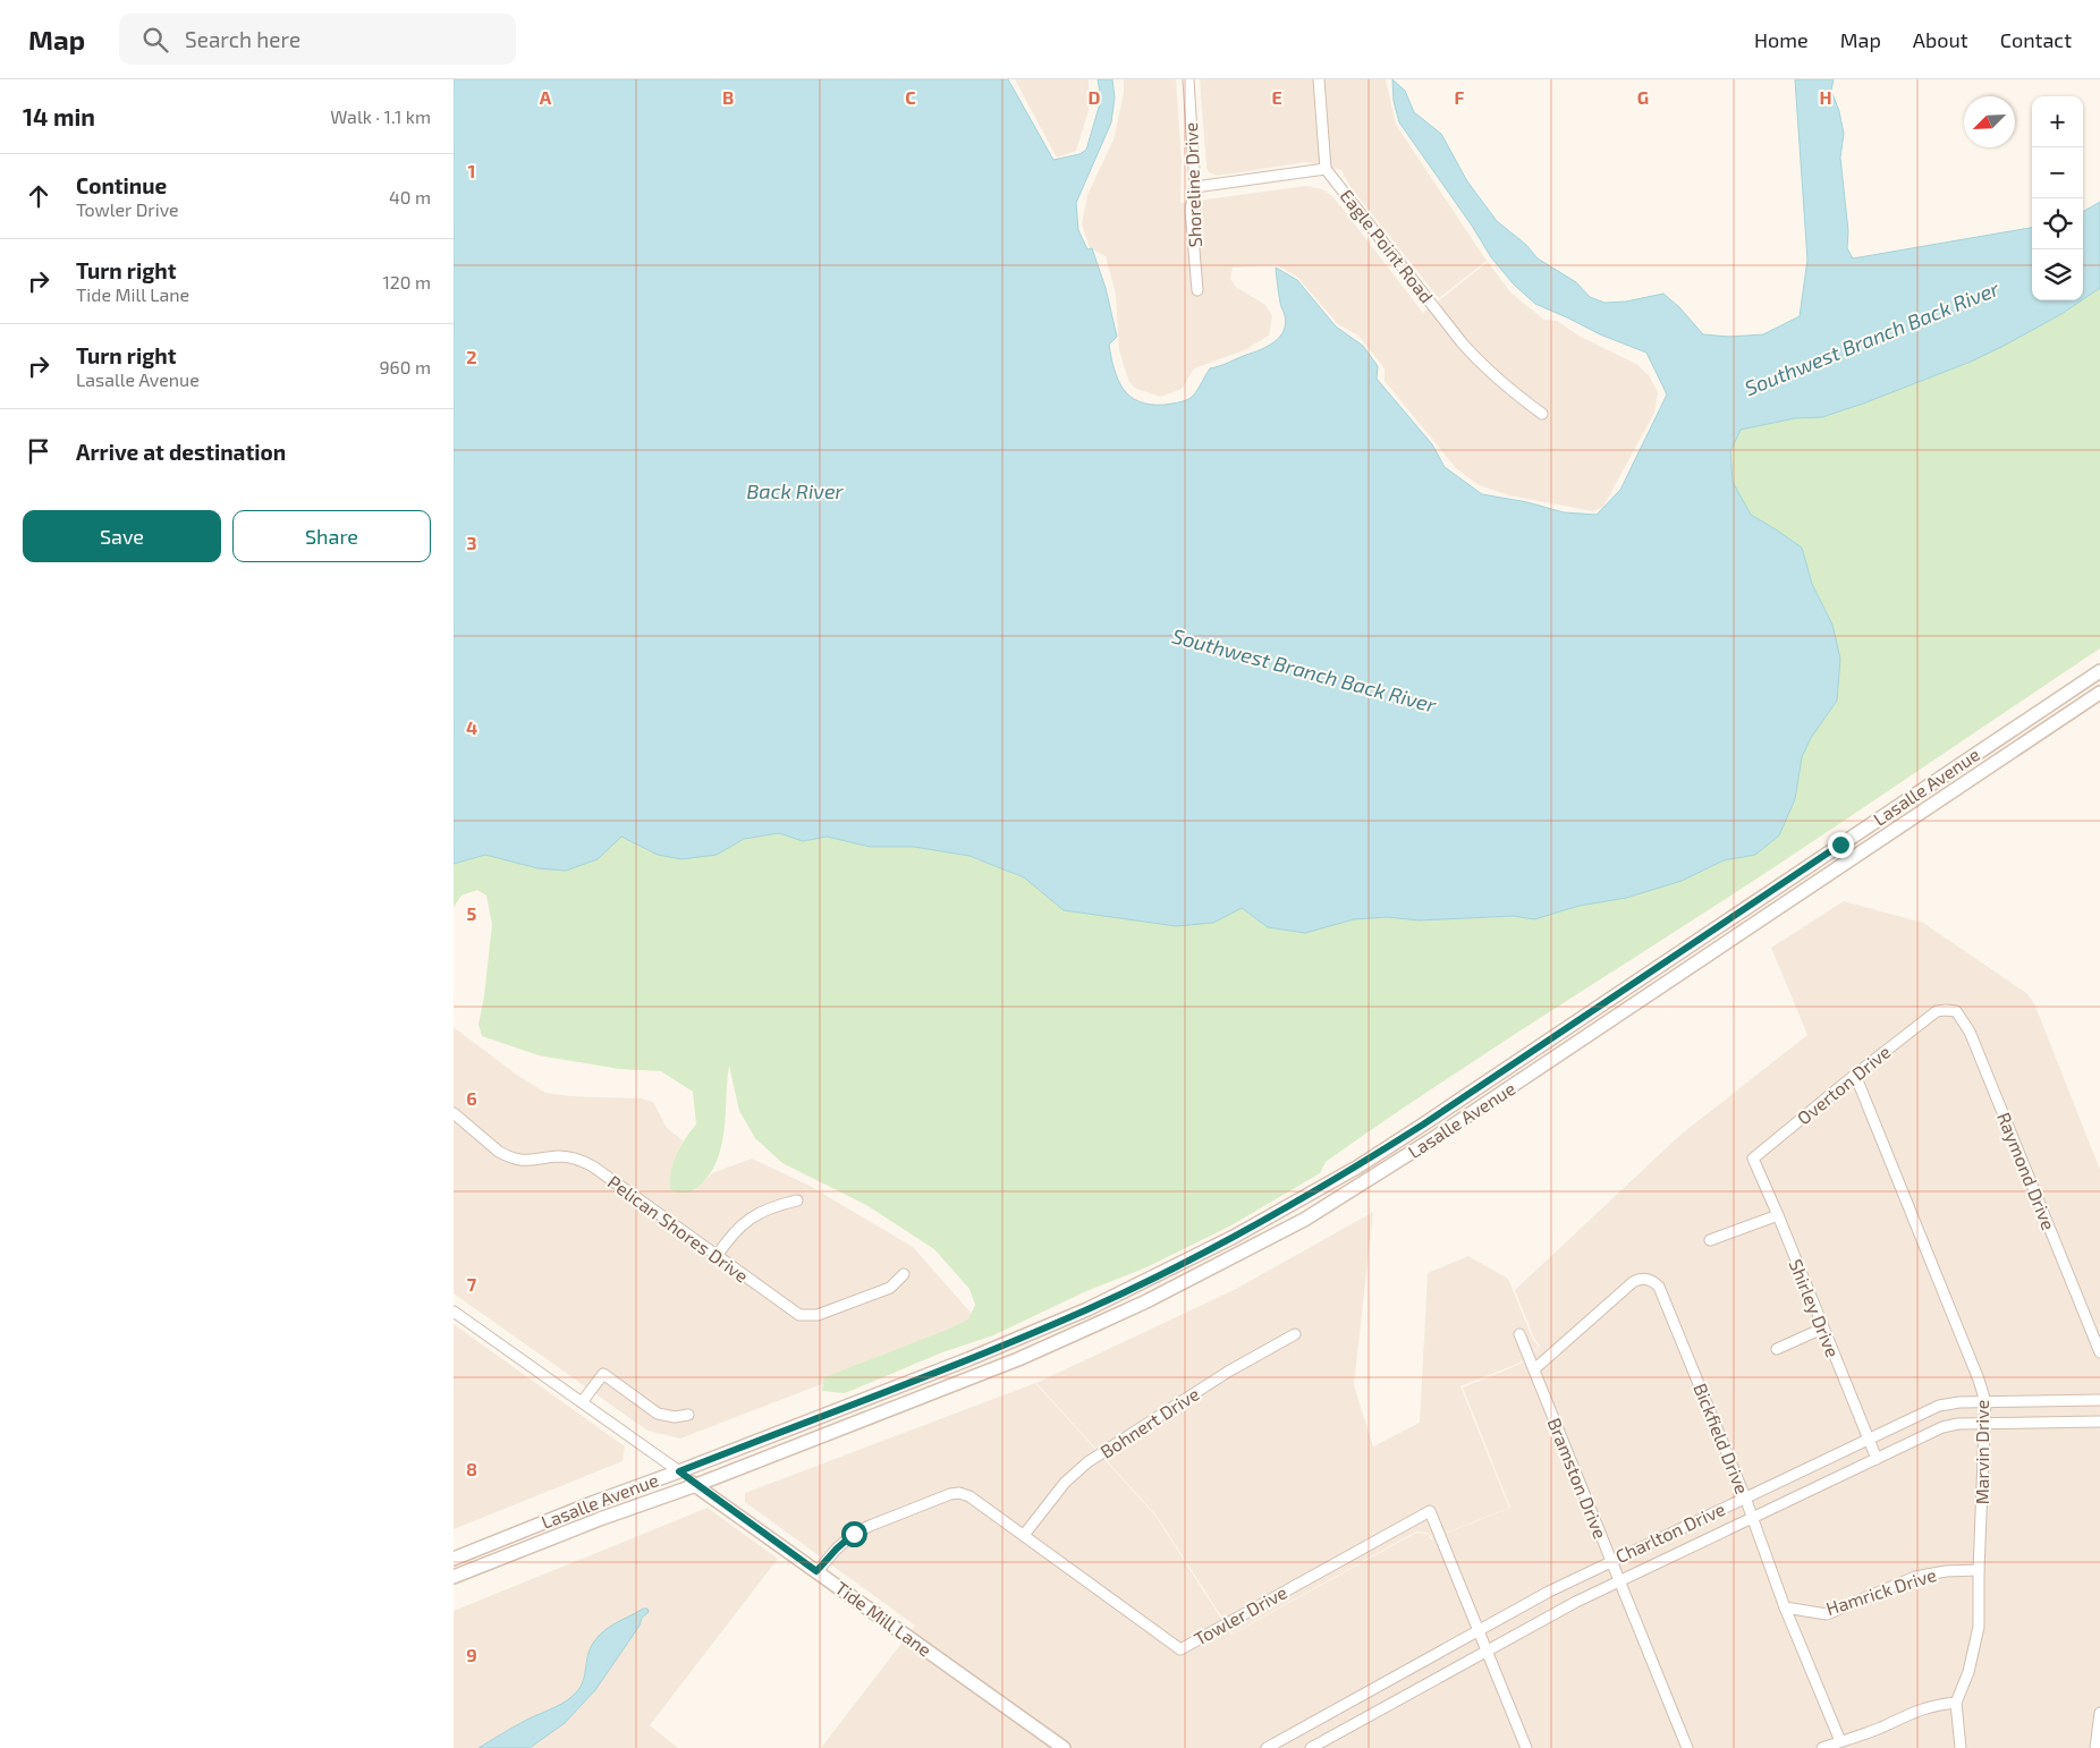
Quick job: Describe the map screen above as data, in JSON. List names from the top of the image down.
{
  "streets": {
    "main road": ["Lasalle Avenue", "Tide Mill Lane"],
    "street": [
      "Shoreline Drive",
      "Eagle Point Road",
      "Overton Drive",
      "Raymond Drive",
      "Pelican Shores Drive",
      "Shirley Drive",
      "Bohnert Drive",
      "Bickfield Drive",
      "Marvin Drive",
      "Bramston Drive",
      "Charlton Drive",
      "Hamrick Drive",
      "Towler Drive"
    ]
  },
  "crossings": [
    ["Lasalle Avenue", "Tide Mill Lane"],
    ["Overton Drive", "Raymond Drive"],
    ["Overton Drive", "Shirley Drive"],
    ["Overton Drive", "Marvin Drive"],
    ["Shirley Drive", "Charlton Drive"],
    ["Bohnert Drive", "Towler Drive"],
    ["Bickfield Drive", "Bramston Drive"],
    ["Bickfield Drive", "Charlton Drive"],
    ["Bickfield Drive", "Hamrick Drive"],
    ["Marvin Drive", "Charlton Drive"],
    ["Marvin Drive", "Hamrick Drive"],
    ["Bramston Drive", "Charlton Drive"],
    ["Charlton Drive", "Towler Drive"],
    ["Towler Drive", "Tide Mill Lane"]
  ],
  "water": ["Southwest Branch Back River", "Back River"],
  "north": "bottom left",
  "page": {
    "header": "Map",
    "search": "Search here",
    "nav": [
      "Home",
      "Map",
      "About",
      "Contact"
    ],
    "heading": ["14 min", "Walk · 1.1 km"],
    "map_buttons": ["+", "−"],
    "list": [
      ["Continue", "Towler Drive", "40 m"],
      ["Turn right", "Tide Mill Lane", "120 m"],
      ["Turn right", "Lasalle Avenue", "960 m"],
      "Arrive at destination"
    ],
    "buttons": ["Save", "Share"]
  },
  "grid": {
    "columns": [
      "A",
      "B",
      "C",
      "D",
      "E",
      "F",
      "G",
      "H"
    ],
    "rows": [
      "1",
      "2",
      "3",
      "4",
      "5",
      "6",
      "7",
      "8",
      "9"
    ]
  }
}
